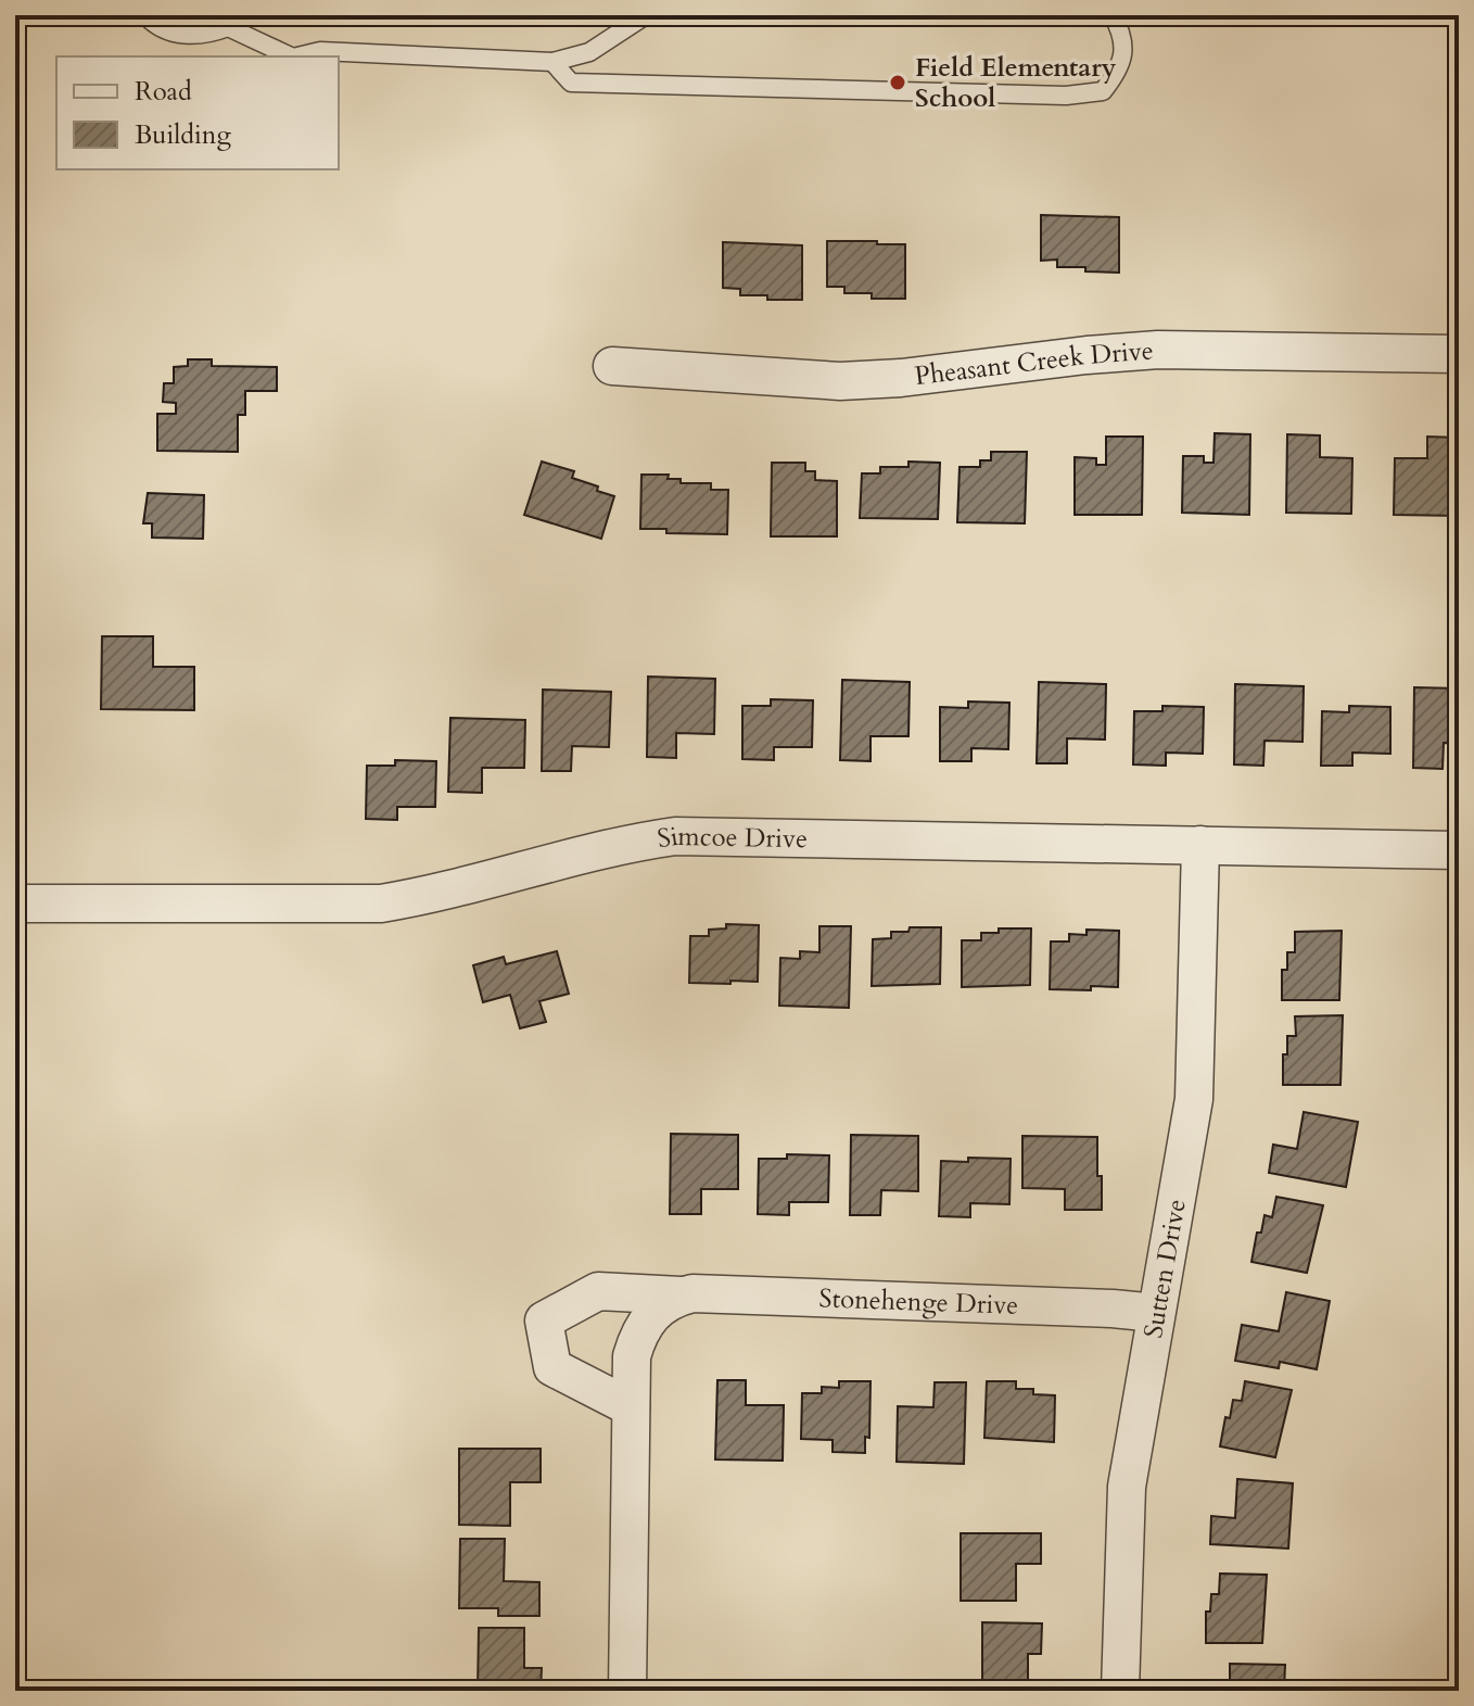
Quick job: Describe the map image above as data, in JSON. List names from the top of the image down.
{
  "streets": {
    "street": [
      "Pheasant Creek Drive",
      "Simcoe Drive",
      "Sutten Drive",
      "Stonehenge Drive"
    ]
  },
  "crossings": [
    ["Simcoe Drive", "Sutten Drive"],
    ["Sutten Drive", "Stonehenge Drive"]
  ],
  "places": ["Field Elementary School"],
  "legend": ["Road", "Building"]
}
